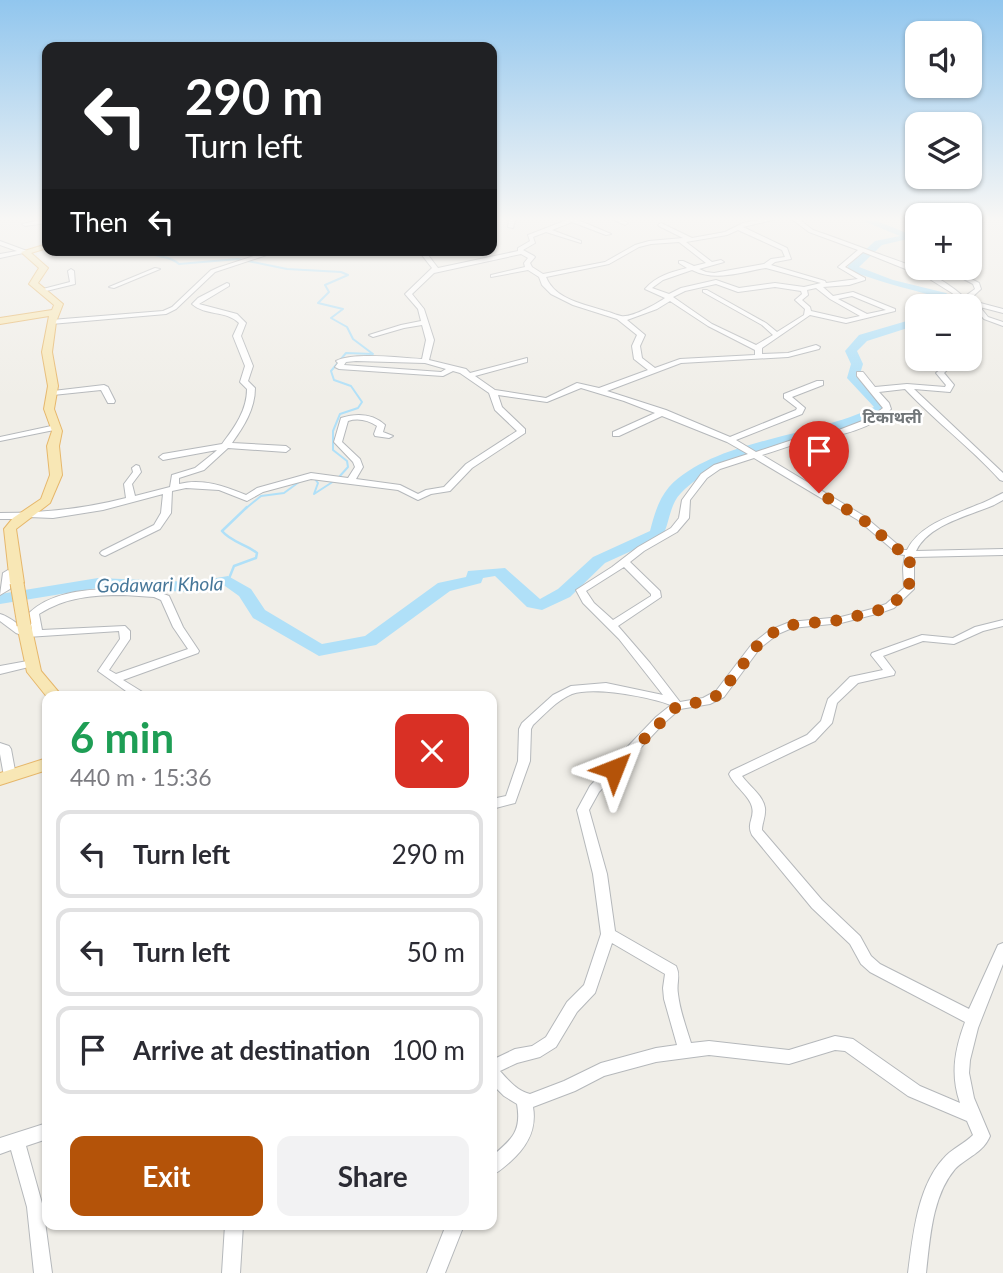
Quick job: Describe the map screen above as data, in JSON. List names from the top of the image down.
{
  "districts": ["टिकाथली"],
  "water": ["Godawari Khola"],
  "page": {
    "map_buttons": ["+", "−"],
    "turn": ["290 m", "Turn left"],
    "then": "Then",
    "heading": ["6 min", "440 m · 15:36"],
    "list": [
      {
        "name": "Turn left",
        "value": "290 m"
      },
      {
        "name": "Turn left",
        "value": "50 m"
      },
      {
        "name": "Arrive at destination",
        "value": "100 m"
      }
    ],
    "buttons": ["Exit", "Share"]
  }
}
